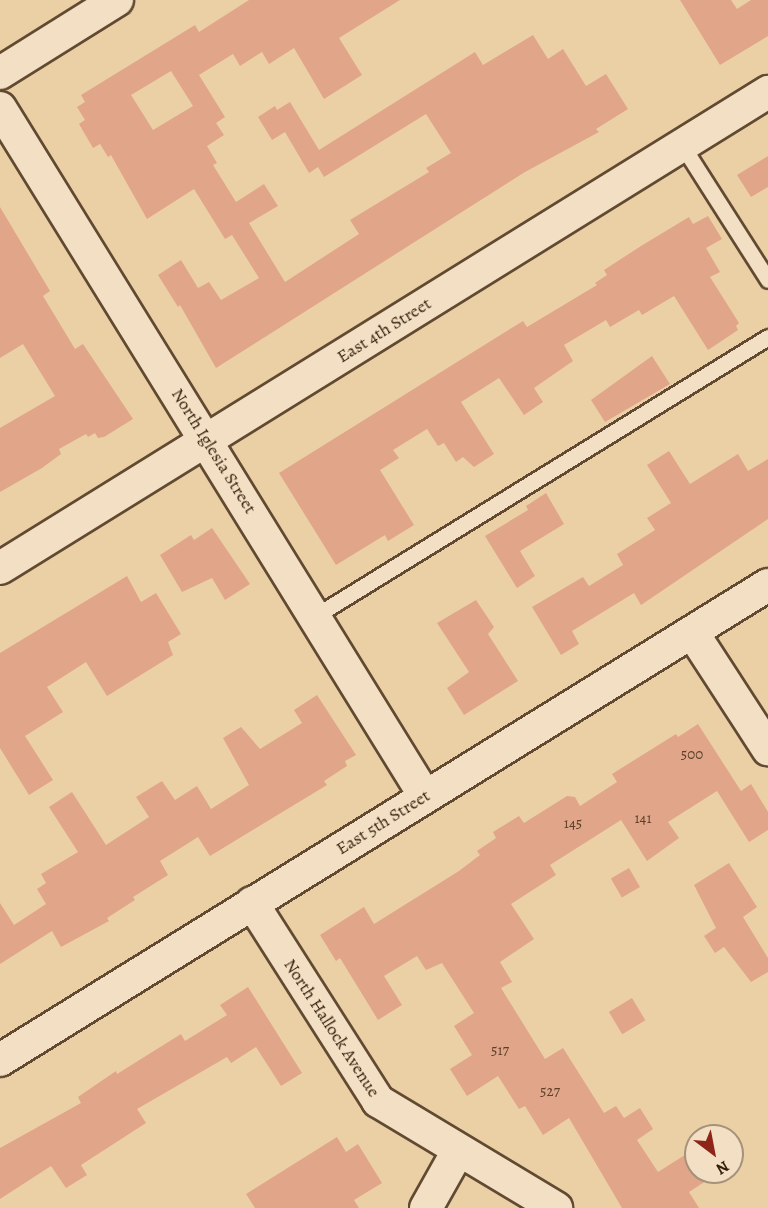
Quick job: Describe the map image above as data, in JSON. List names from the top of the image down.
{
  "streets": {
    "street": [
      "East 4th Street",
      "North Iglesia Street",
      "East 5th Street",
      "North Hallock Avenue"
    ]
  },
  "crossings": [
    ["East 4th Street", "North Iglesia Street"],
    ["North Iglesia Street", "East 5th Street"],
    ["East 5th Street", "North Hallock Avenue"]
  ],
  "house_numbers": [
    "500",
    "141",
    "145",
    "517",
    "527"
  ],
  "north": "bottom right"
}
